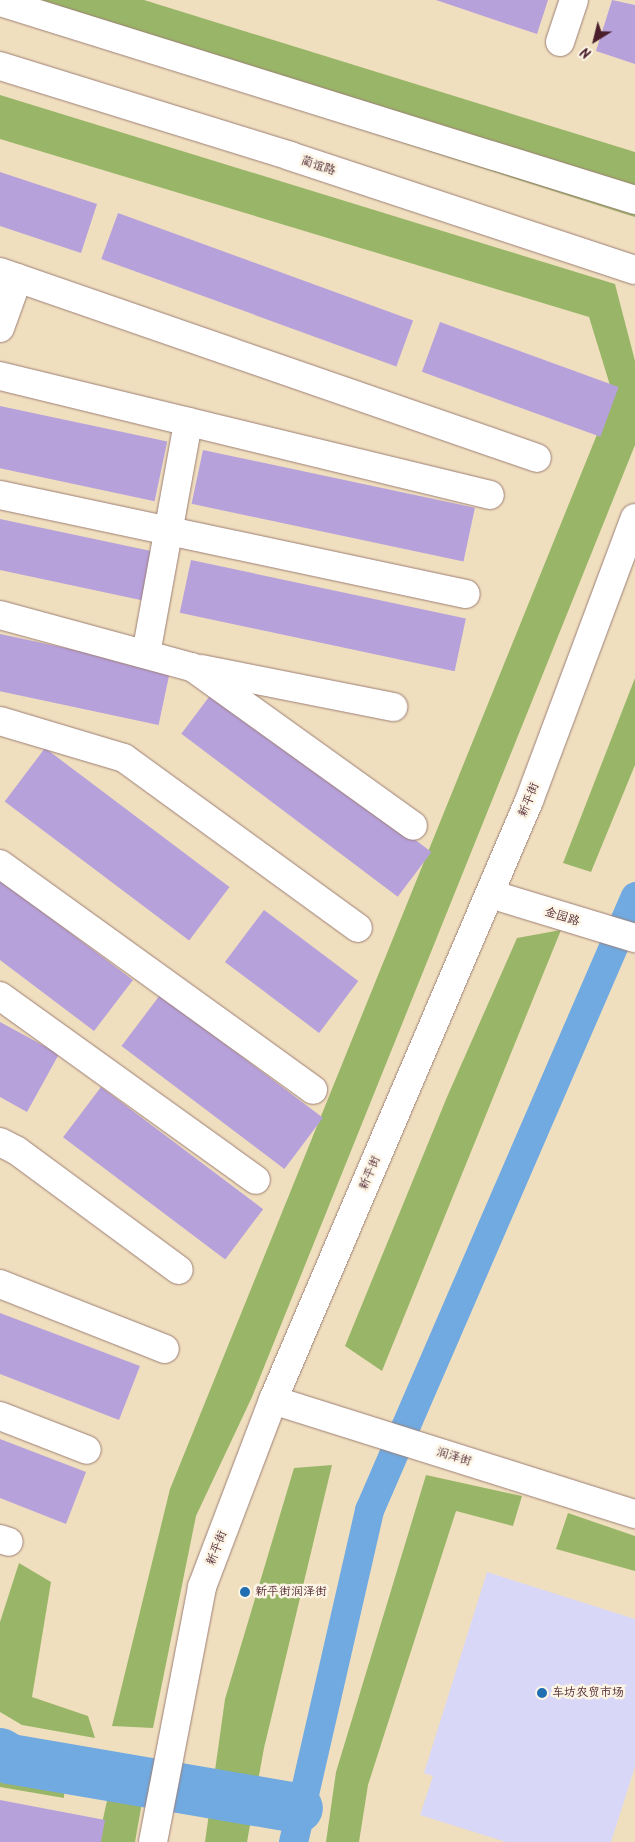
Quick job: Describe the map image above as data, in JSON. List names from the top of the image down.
{
  "streets": {
    "main road": [
      "蔺谊路",
      "新平街",
      "金园路",
      "润泽街"
    ]
  },
  "crossings": [
    ["新平街", "金园路"],
    ["新平街", "润泽街"]
  ],
  "places": ["新平街润泽街", "车坊农贸市场"],
  "north": "bottom left"
}
